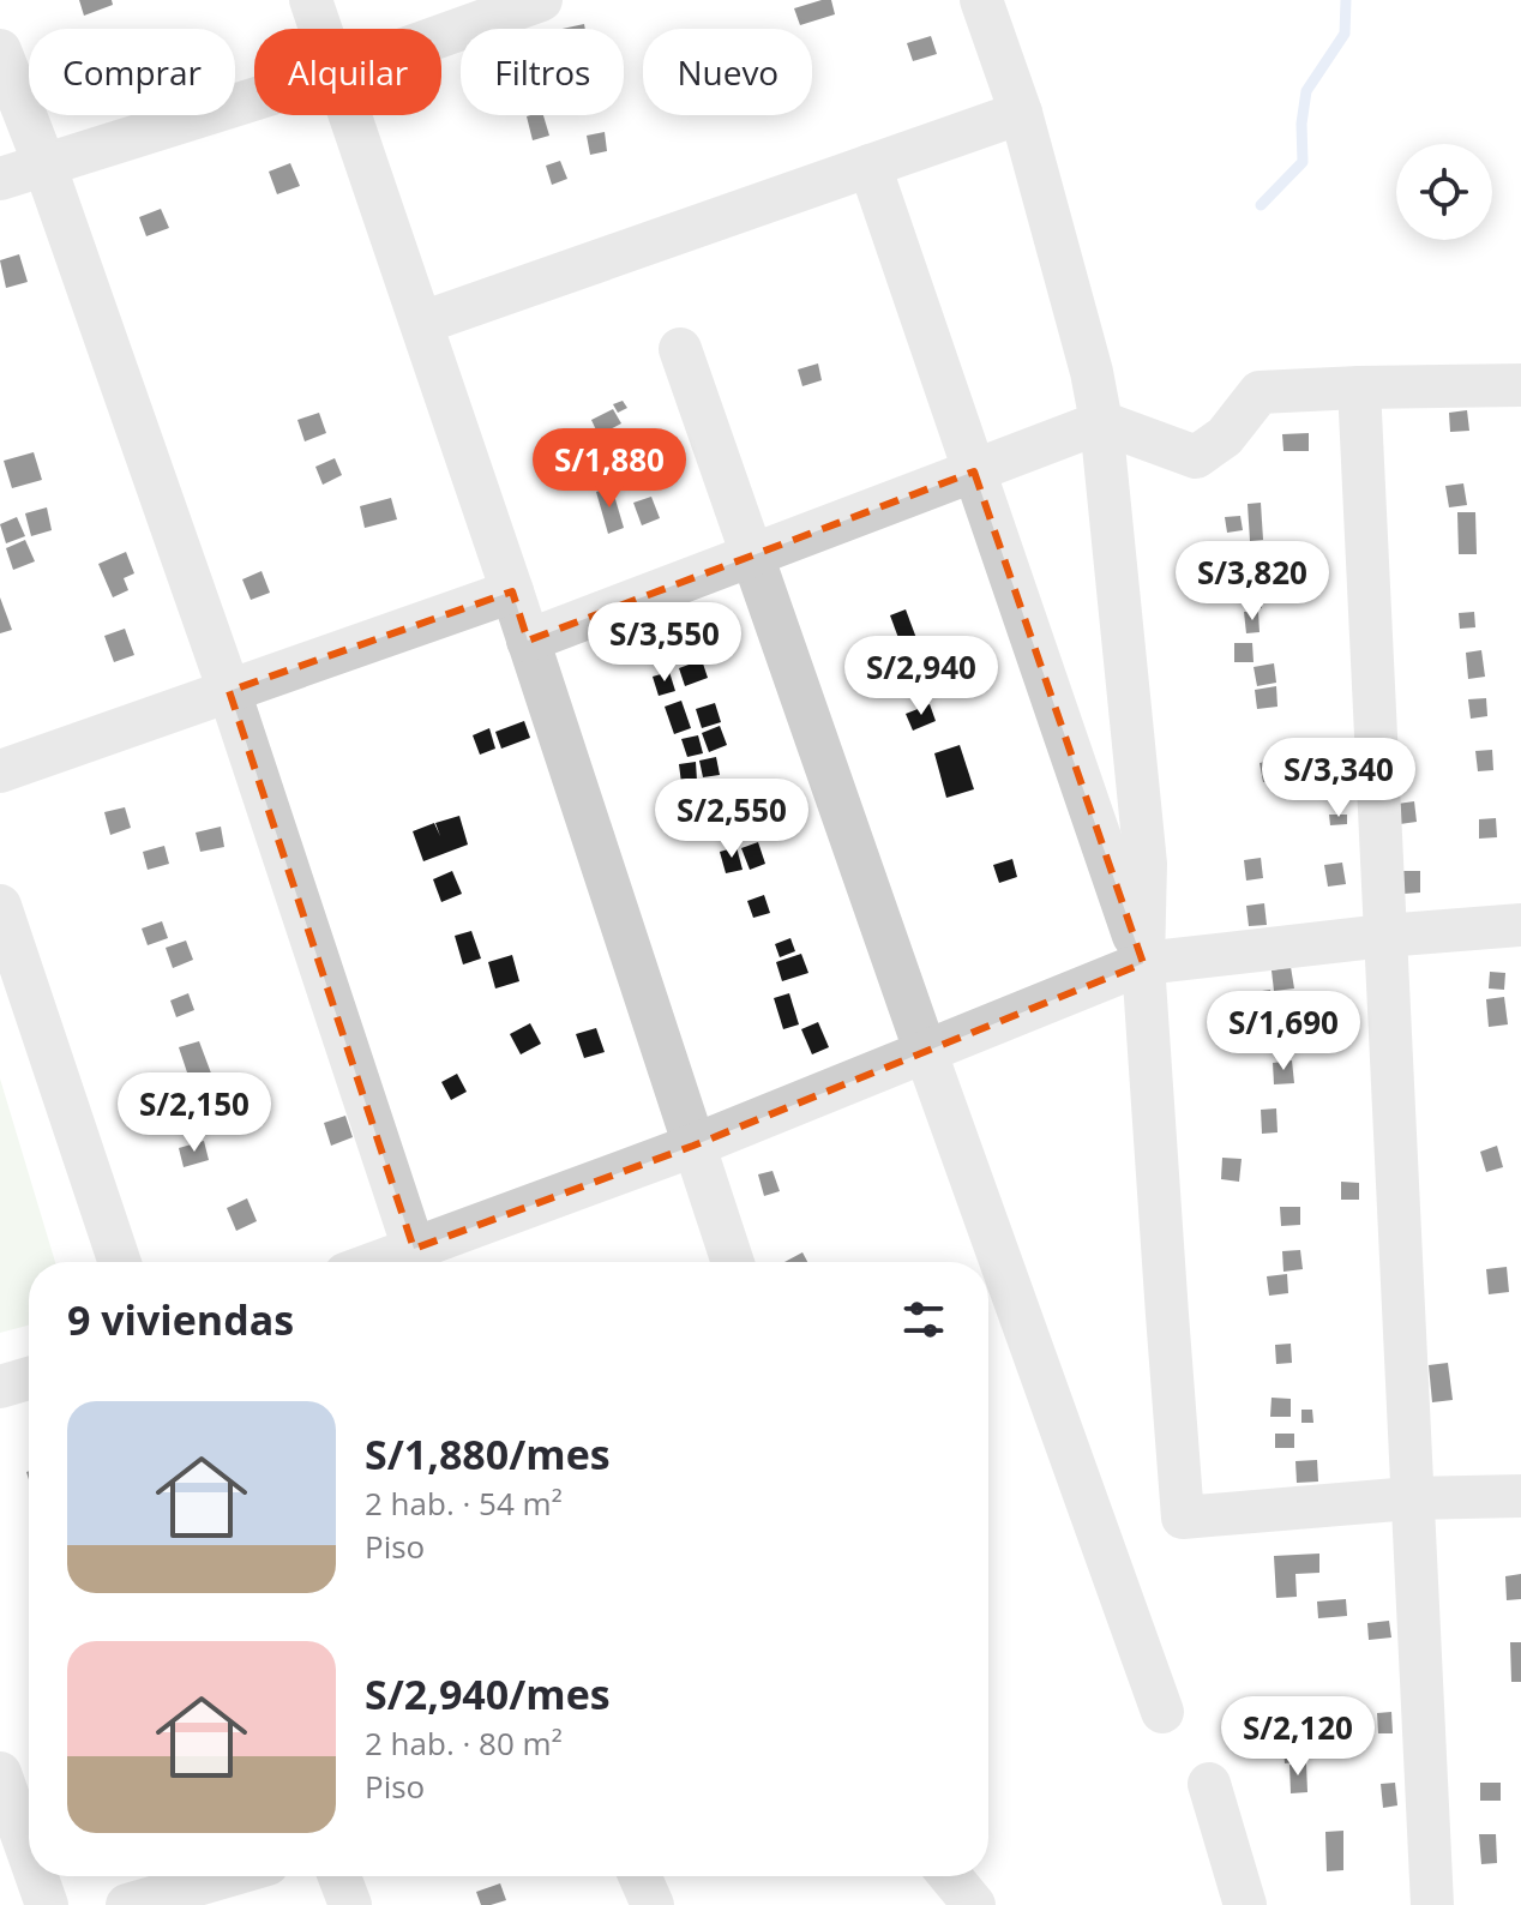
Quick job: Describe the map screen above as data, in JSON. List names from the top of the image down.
{
  "page": {
    "chip": [
      "Comprar",
      "Alquilar",
      "Filtros",
      "Nuevo"
    ],
    "price": [
      "S/1,880",
      "S/3,820",
      "S/3,550",
      "S/2,940",
      "S/3,340",
      "S/2,550",
      "S/1,690",
      "S/2,150",
      "S/2,120"
    ],
    "heading": "9 viviendas",
    "list": [
      {
        "name": "S/1,880/mes",
        "note": "2 hab. · 54 m² · Piso"
      },
      {
        "name": "S/2,940/mes",
        "note": "2 hab. · 80 m² · Piso"
      }
    ]
  }
}
